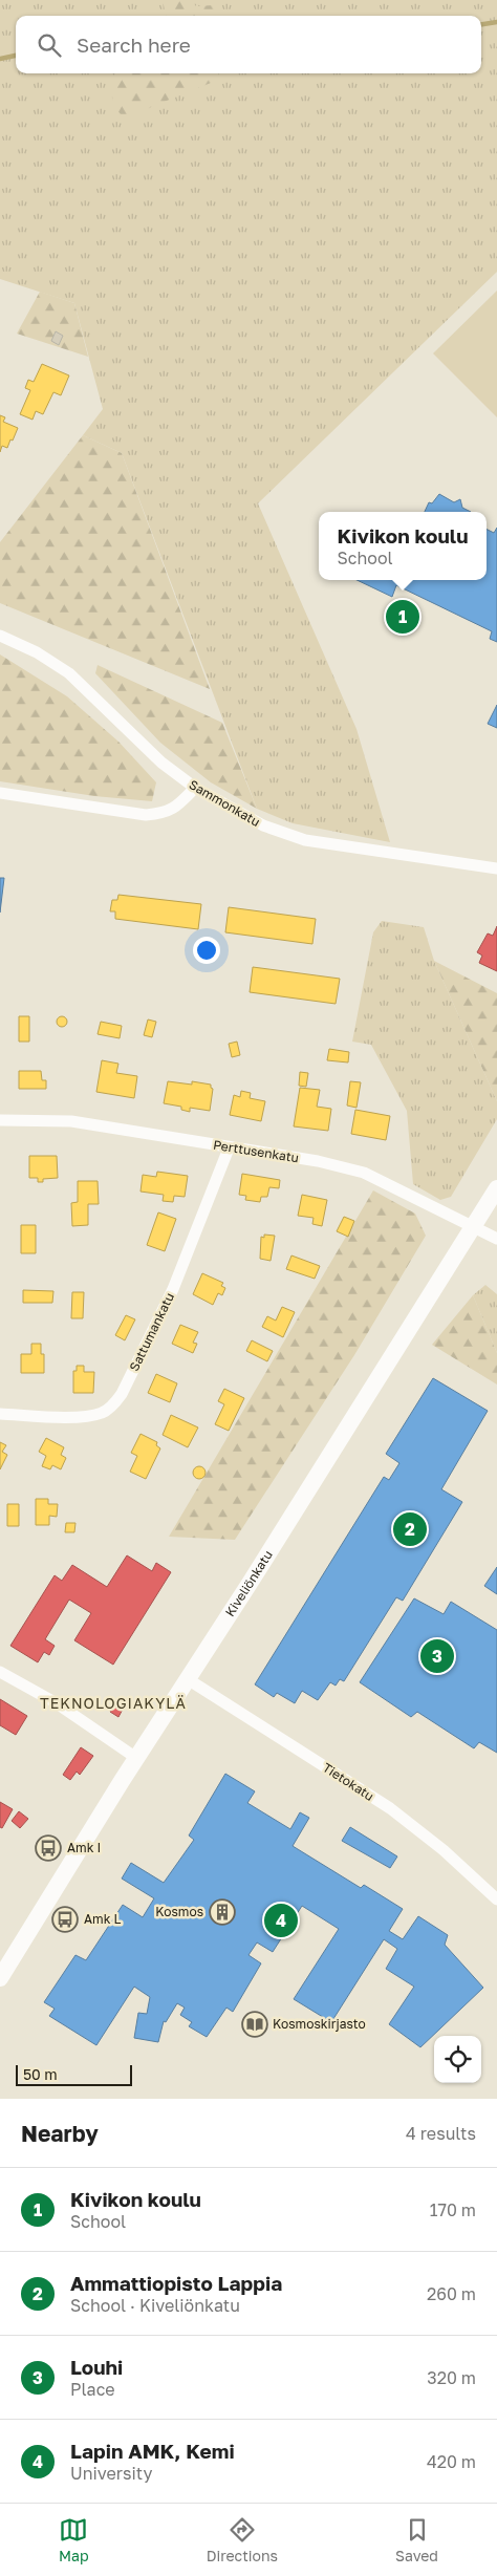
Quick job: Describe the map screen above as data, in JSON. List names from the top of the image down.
{
  "streets": {
    "main road": ["Kiveliönkatu"],
    "street": [
      "Sammonkatu",
      "Perttusenkatu",
      "Sattumankatu",
      "Tietokatu"
    ]
  },
  "crossings": [
    ["Perttusenkatu", "Sattumankatu"],
    ["Perttusenkatu", "Kiveliönkatu"],
    ["Kiveliönkatu", "Tietokatu"]
  ],
  "districts": ["TEKNOLOGIAKYLÄ"],
  "places": {
    "bus stop": ["Amk I", "Amk L"],
    "building": ["Kosmos"],
    "library": ["Kosmoskirjasto"]
  },
  "scale_bar": "50 m",
  "page": {
    "search": "Search here",
    "popup": ["Kivikon koulu", "School"],
    "pins": [
      "1",
      "2",
      "3",
      "4"
    ],
    "scale": "50 m",
    "heading": ["Nearby", "4 results"],
    "list": [
      {
        "mark": "1",
        "name": "Kivikon koulu",
        "note": "School",
        "value": "170 m"
      },
      {
        "mark": "2",
        "name": "Ammattiopisto Lappia",
        "note": "School · Kiveliönkatu",
        "value": "260 m"
      },
      {
        "mark": "3",
        "name": "Louhi",
        "note": "Place",
        "value": "320 m"
      },
      {
        "mark": "4",
        "name": "Lapin AMK, Kemi",
        "note": "University",
        "value": "420 m"
      }
    ],
    "nav": ["Map", "Directions", "Saved"]
  }
}
